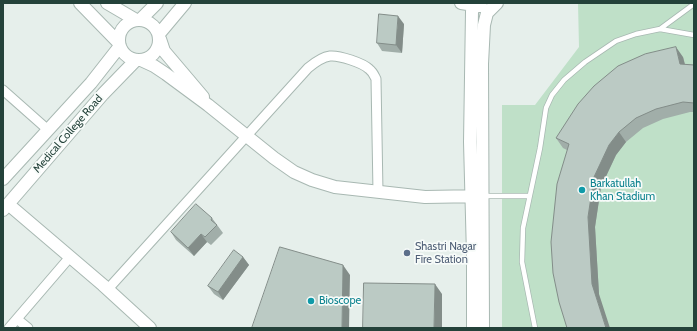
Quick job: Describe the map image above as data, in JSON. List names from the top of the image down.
{
  "streets": {
    "street": ["Medical College Road"]
  },
  "places": ["Barkatullah Khan Stadium", "Shastri Nagar Fire Station", "Bioscope"]
}
